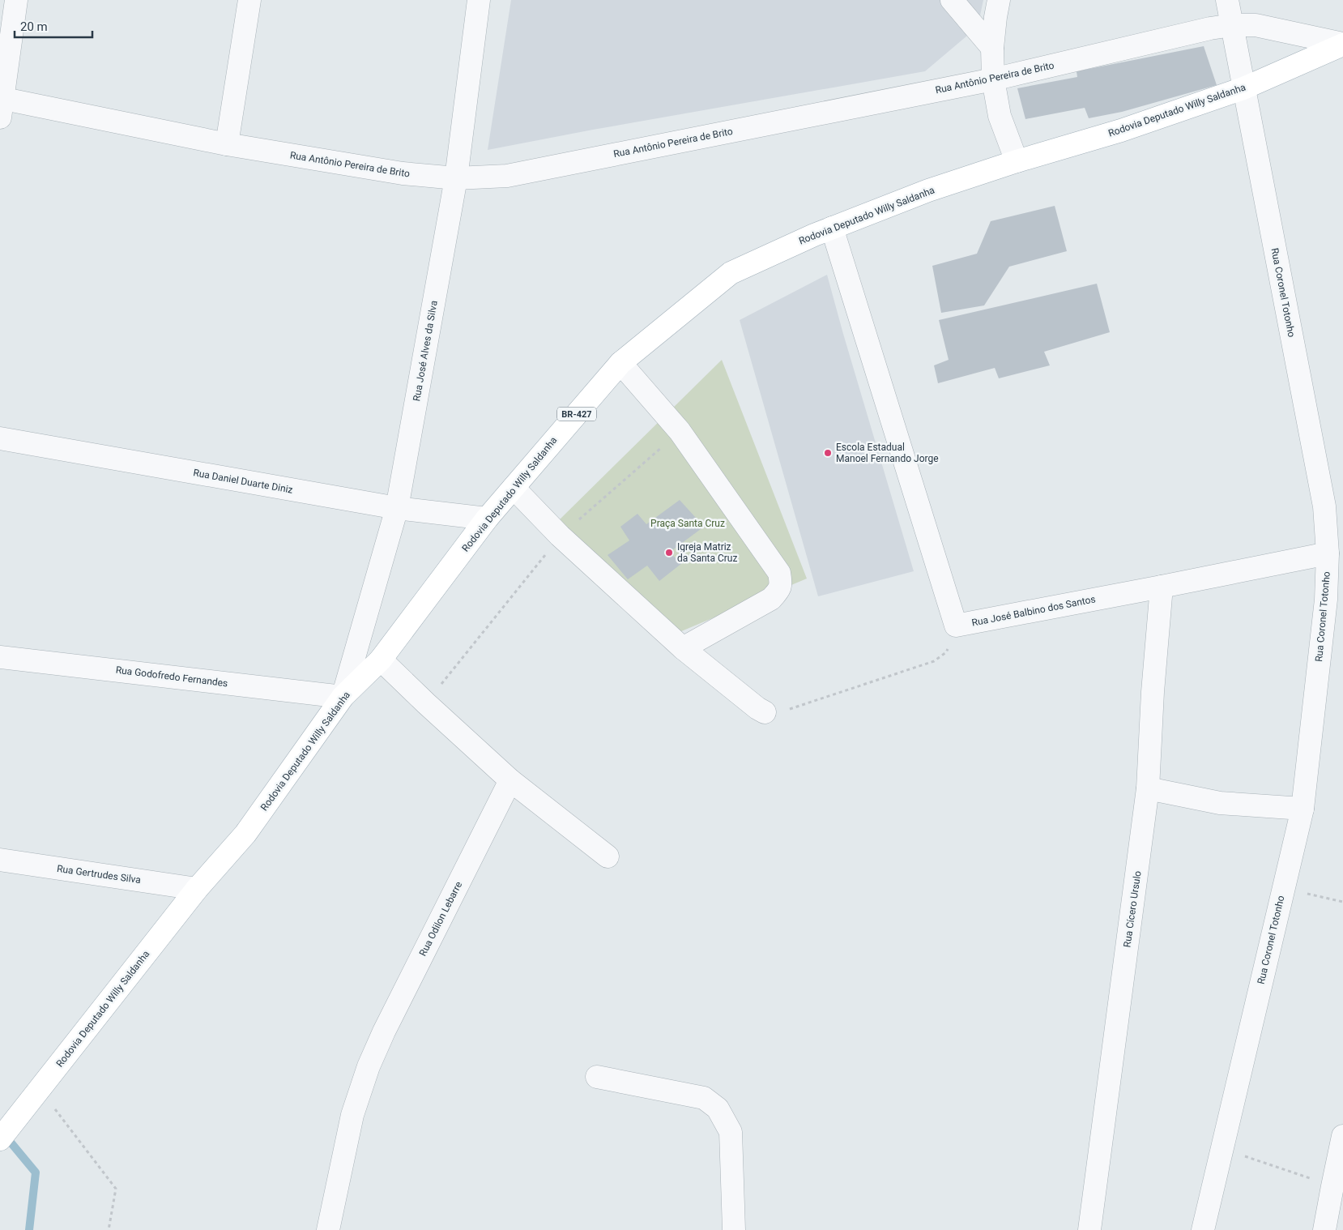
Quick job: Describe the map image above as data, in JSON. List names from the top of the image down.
{
  "streets": {
    "main road": ["Rodovia Deputado Willy Saldanha", "BR-427"],
    "street": [
      "Rua Antônio Pereira de Brito",
      "Rua Coronel Totonho",
      "Rua José Alves da Silva",
      "Rua Daniel Duarte Diniz",
      "Rua José Balbino dos Santos",
      "Rua Godofredo Fernandes",
      "Rua Gertrudes Silva",
      "Rua Cícero Ursulo",
      "Rua Odilon Lebarre"
    ]
  },
  "crossings": [
    ["Rua Antônio Pereira de Brito", "Rodovia Deputado Willy Saldanha"],
    ["Rua Antônio Pereira de Brito", "Rua Coronel Totonho"],
    ["Rua Antônio Pereira de Brito", "Rua José Alves da Silva"],
    ["Rodovia Deputado Willy Saldanha", "Rua Coronel Totonho"],
    ["Rodovia Deputado Willy Saldanha", "Rua José Alves da Silva"],
    ["Rodovia Deputado Willy Saldanha", "Rua Daniel Duarte Diniz"],
    ["Rodovia Deputado Willy Saldanha", "Rua Godofredo Fernandes"],
    ["Rodovia Deputado Willy Saldanha", "Rua Gertrudes Silva"],
    ["Rua Coronel Totonho", "Rua José Balbino dos Santos"],
    ["Rua José Alves da Silva", "Rua Daniel Duarte Diniz"],
    ["Rua José Alves da Silva", "Rua Godofredo Fernandes"],
    ["Rua José Balbino dos Santos", "Rua Cícero Ursulo"]
  ],
  "parks": ["Praça Santa Cruz"],
  "places": ["Escola Estadual Manoel Fernando Jorge", "Igreja Matriz da Santa Cruz"],
  "scale_bar": "20 m"
}
